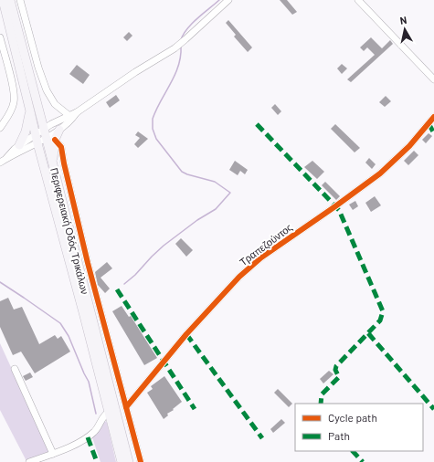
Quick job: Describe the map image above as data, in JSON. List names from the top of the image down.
{
  "streets": {
    "main road": ["Περιφερειακή Οδός Τρικάλων"],
    "street": ["Τραπεζούντος"]
  },
  "legend": ["Cycle path", "Path"],
  "north": "top"
}
